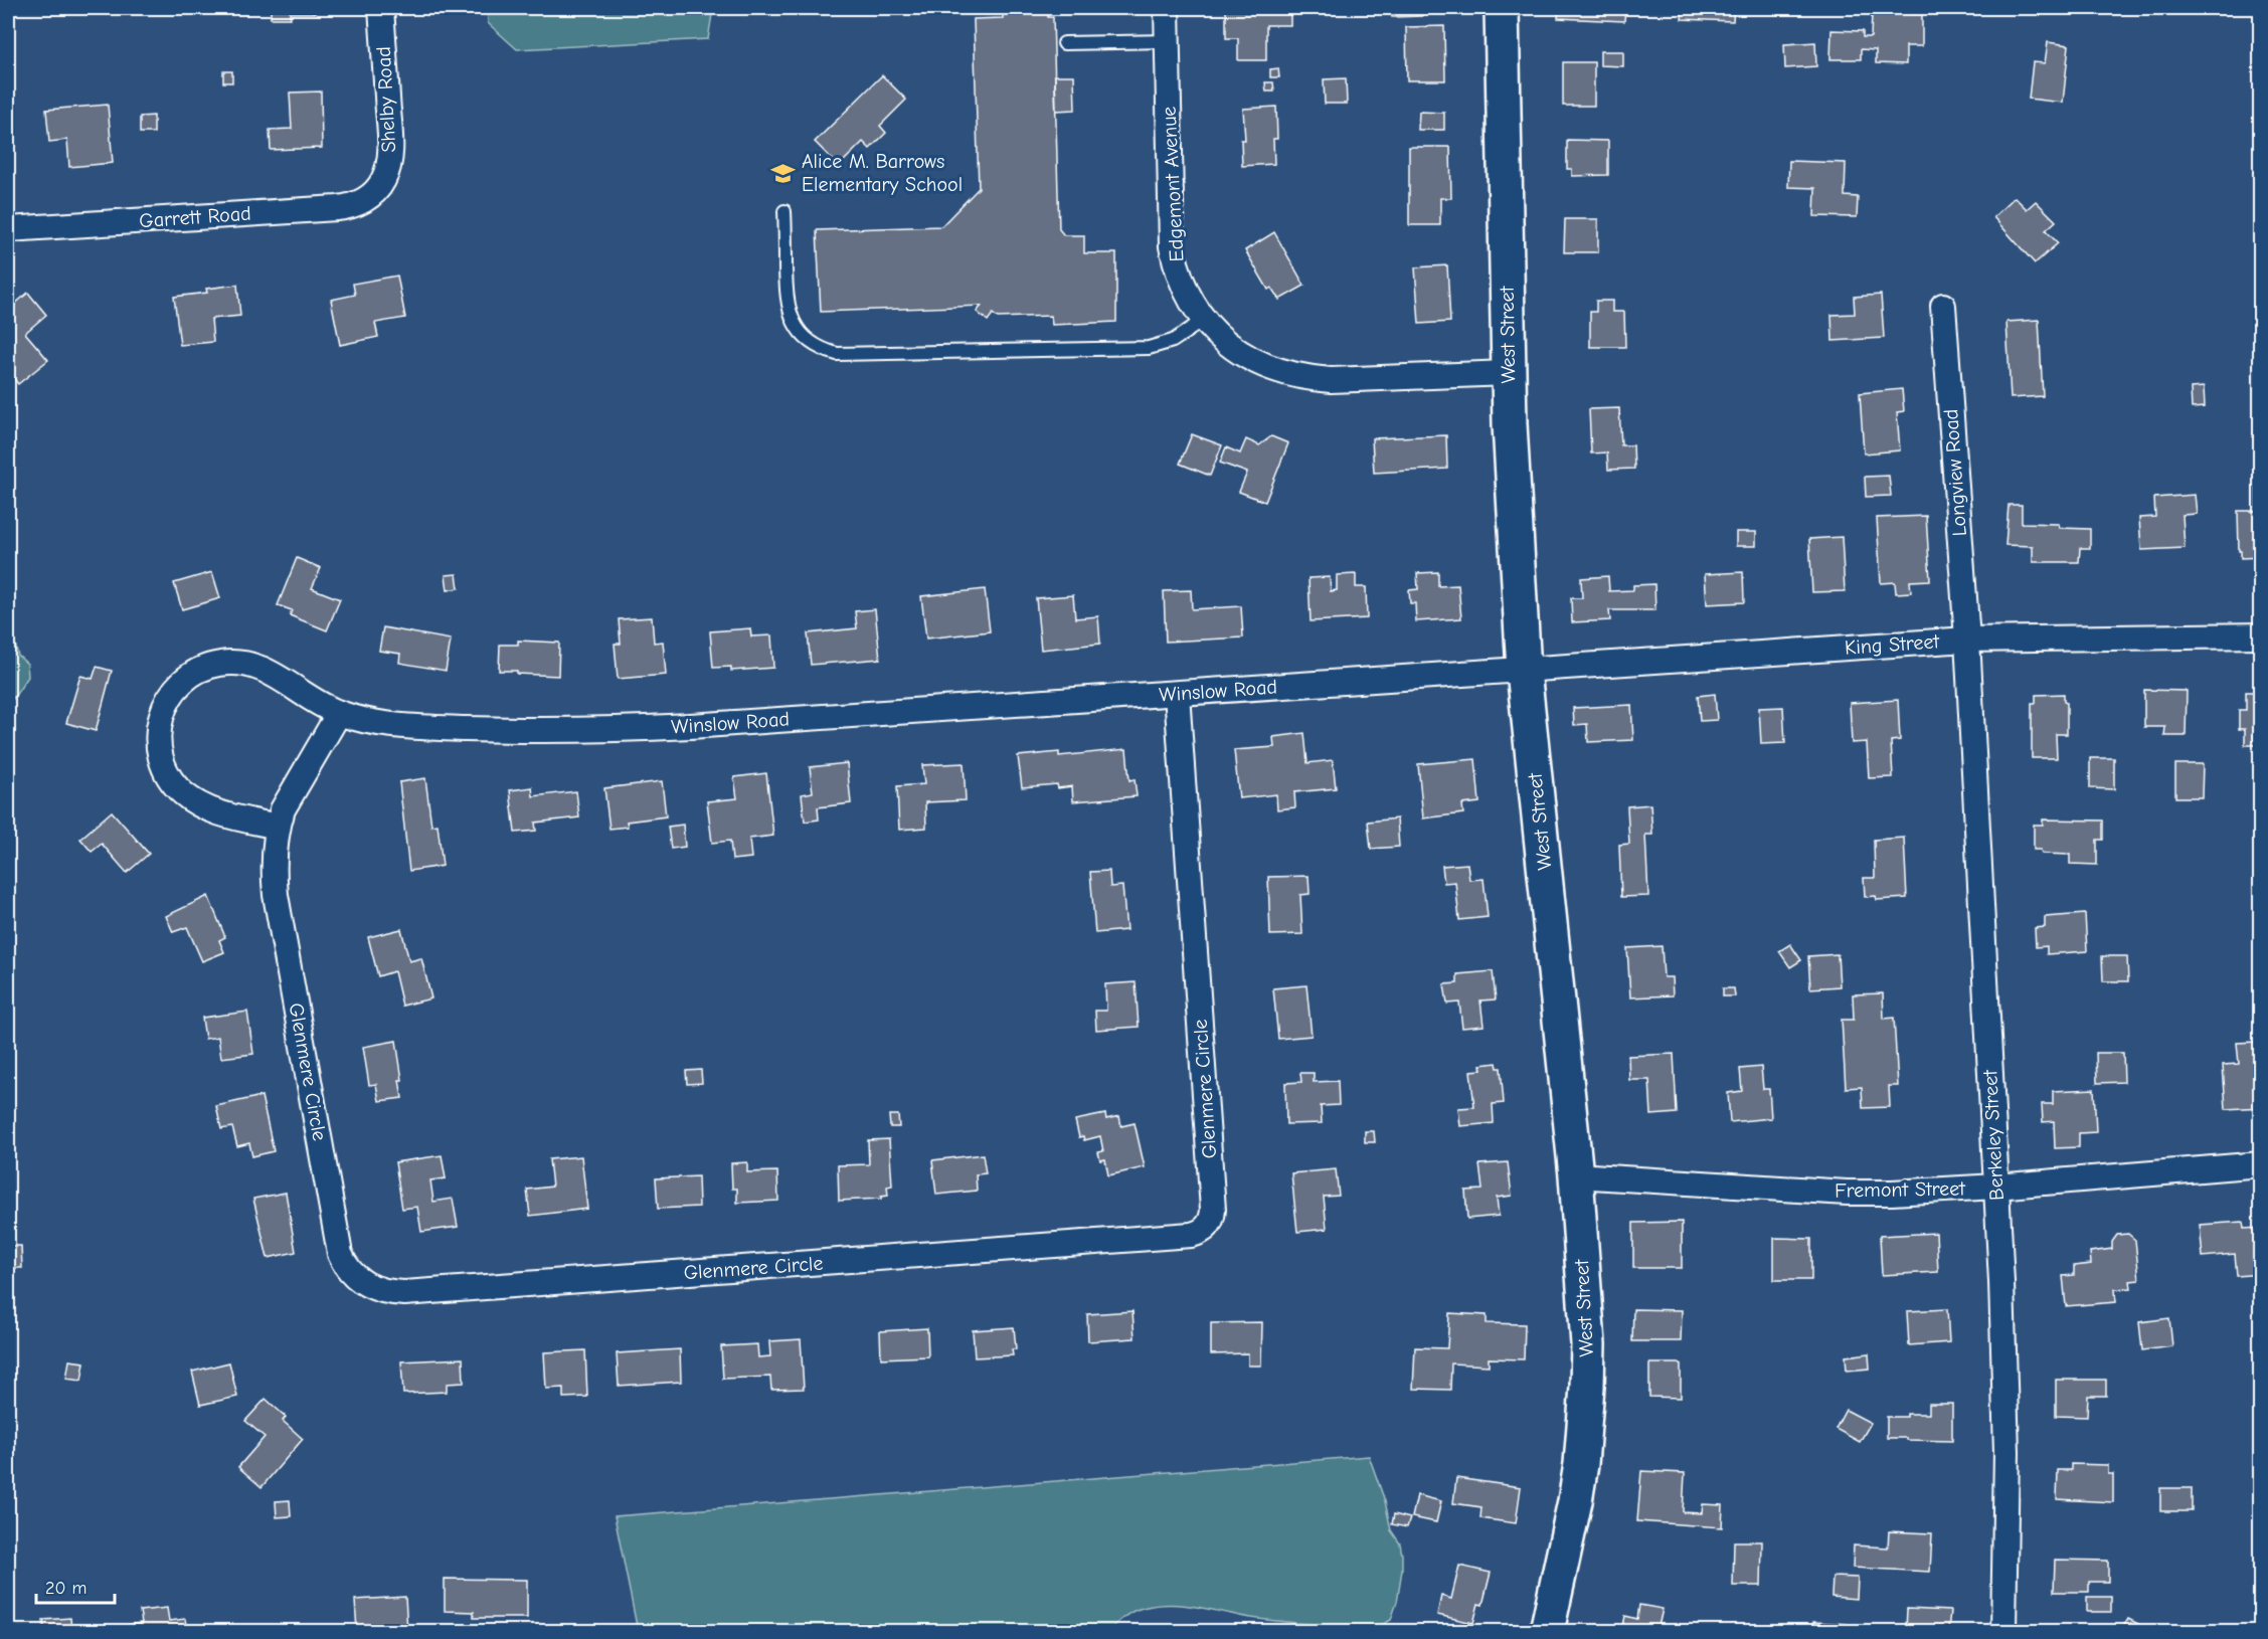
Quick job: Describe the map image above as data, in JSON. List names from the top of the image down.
{
  "streets": {
    "main road": ["West Street"],
    "street": [
      "Shelby Road",
      "Edgemont Avenue",
      "Garrett Road",
      "Longview Road",
      "King Street",
      "Winslow Road",
      "Glenmere Circle",
      "Berkeley Street",
      "Fremont Street"
    ]
  },
  "crossings": [
    ["Shelby Road", "Garrett Road"],
    ["Edgemont Avenue", "West Street"],
    ["West Street", "King Street"],
    ["West Street", "Winslow Road"],
    ["West Street", "Fremont Street"],
    ["Longview Road", "King Street"],
    ["Longview Road", "Berkeley Street"],
    ["King Street", "Winslow Road"],
    ["King Street", "Berkeley Street"],
    ["Winslow Road", "Glenmere Circle"],
    ["Berkeley Street", "Fremont Street"]
  ],
  "places": {
    "school or university": ["Alice M. Barrows Elementary School"]
  },
  "scale_bar": "20 m"
}
